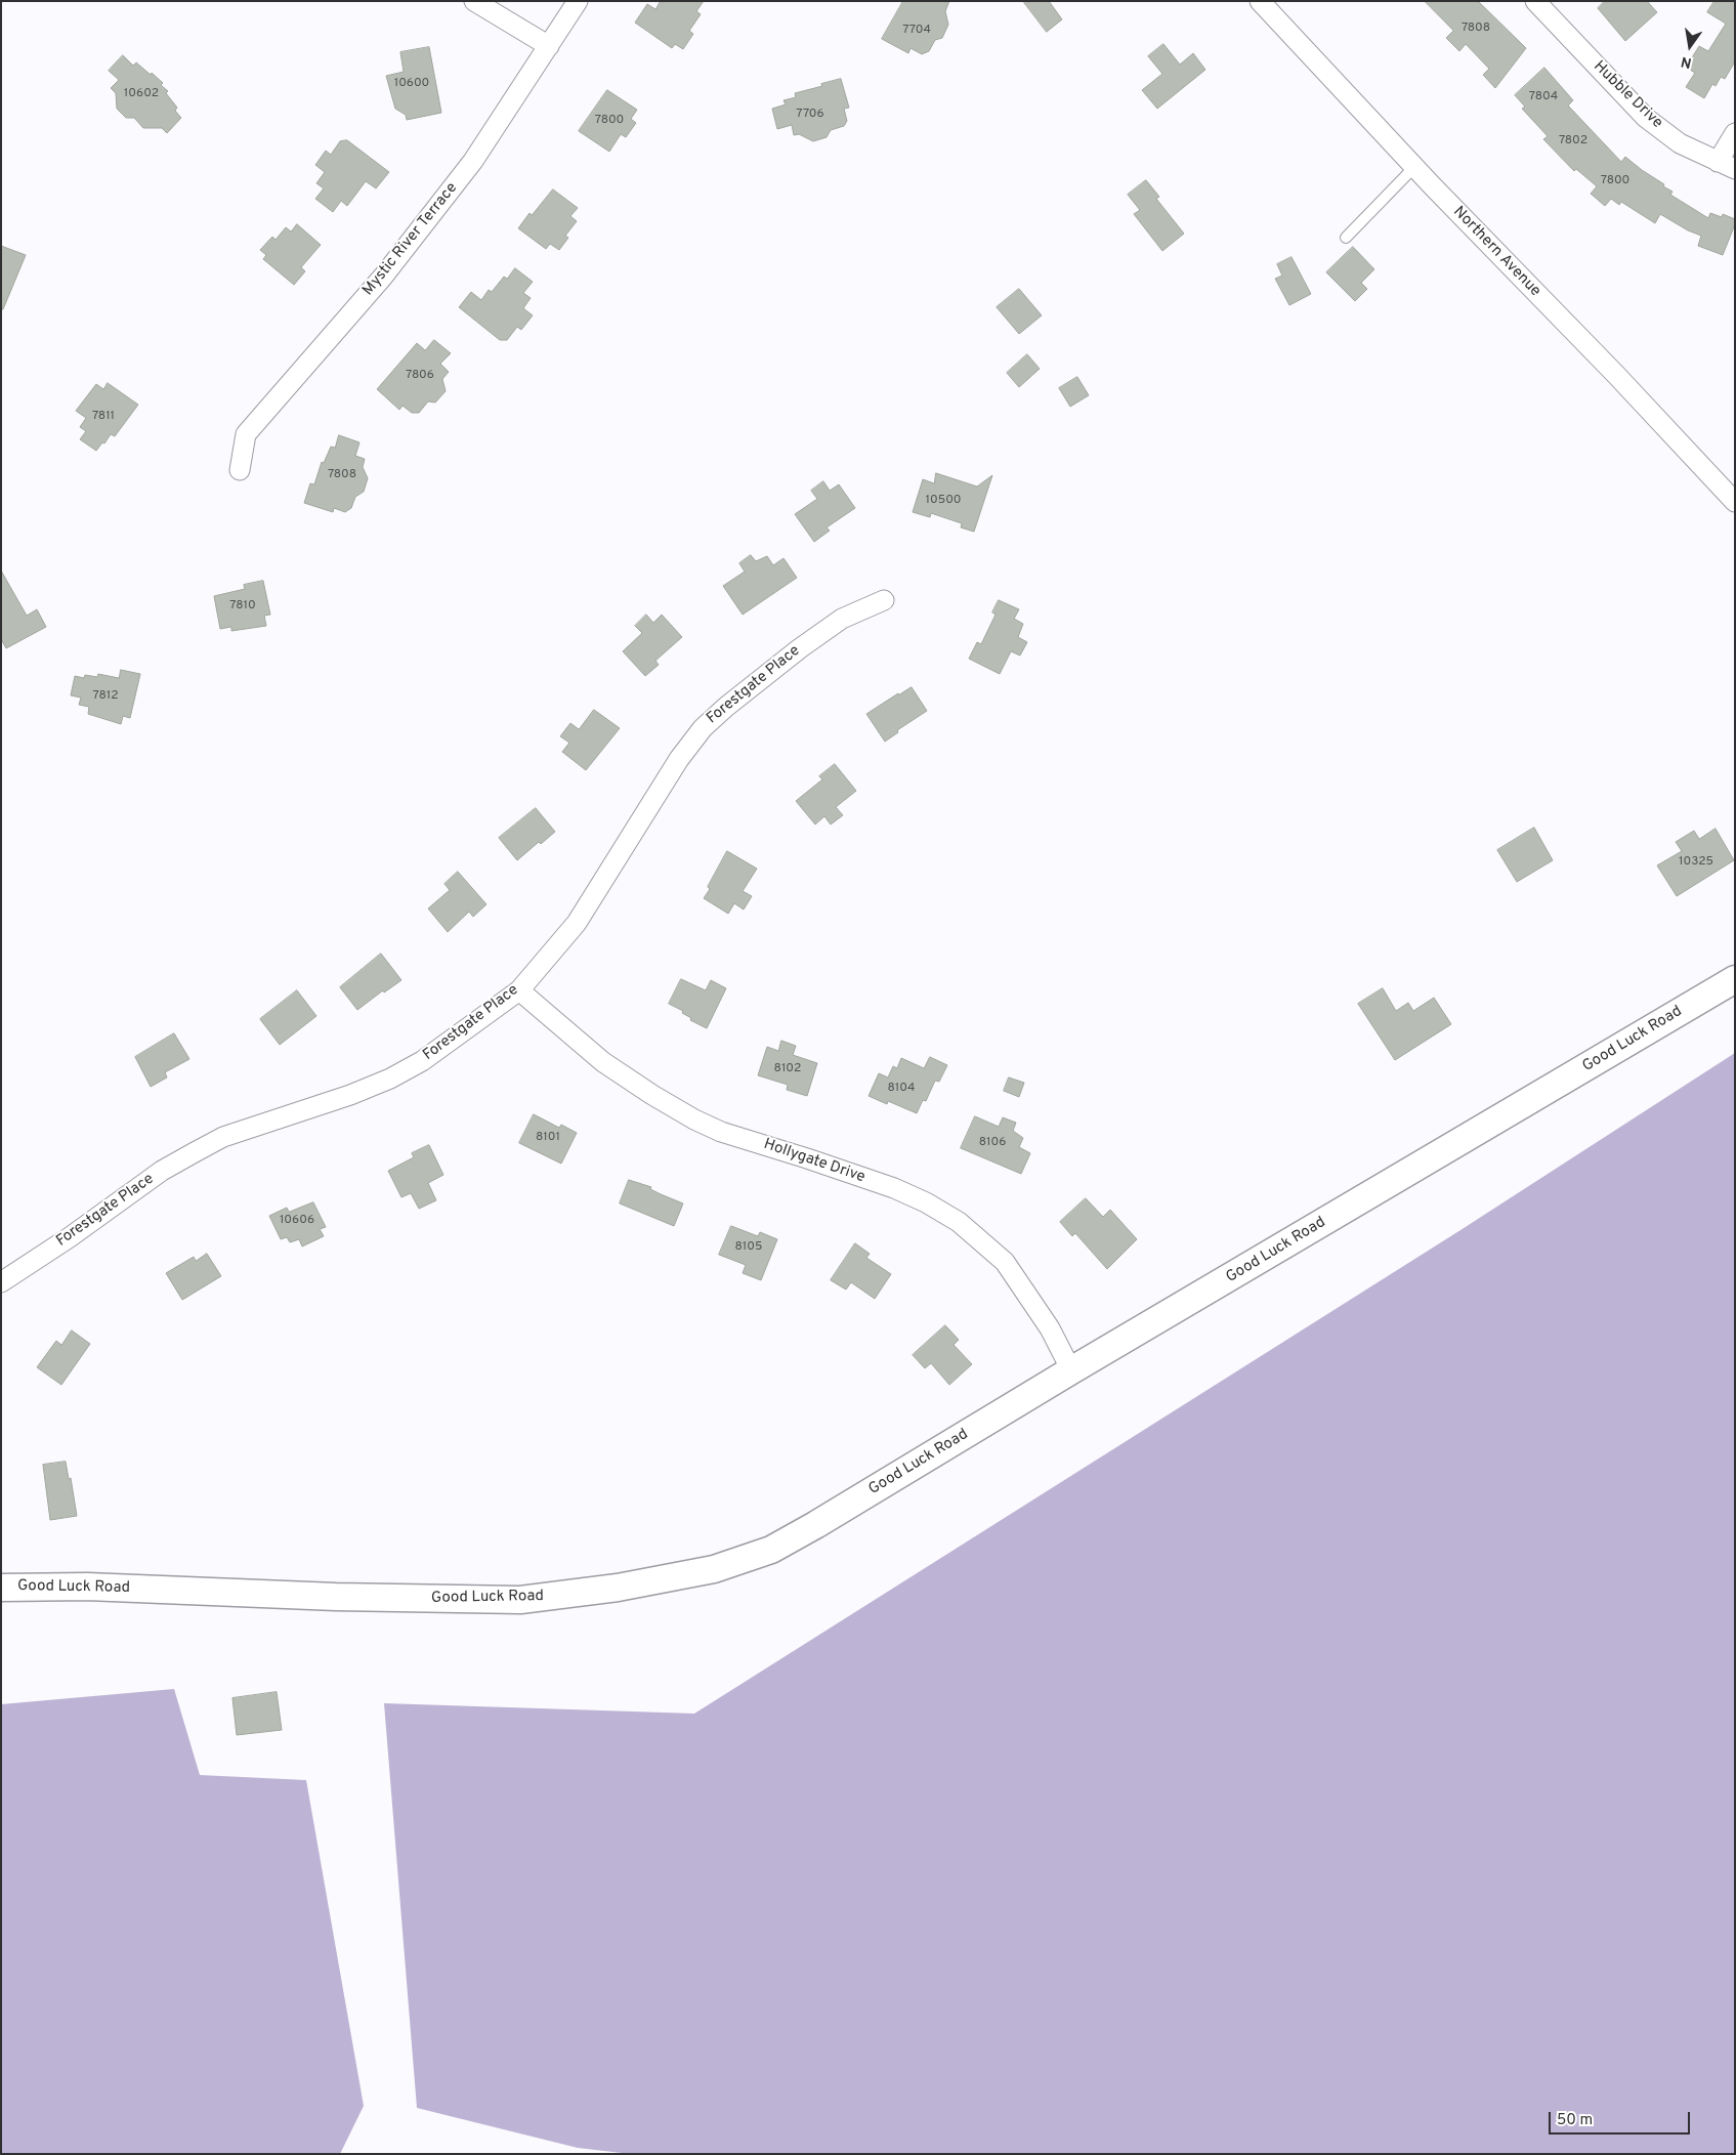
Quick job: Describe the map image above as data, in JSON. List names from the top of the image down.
{
  "streets": {
    "street": [
      "Hubble Drive",
      "Mystic River Terrace",
      "Northern Avenue",
      "Forestgate Place",
      "Good Luck Road",
      "Hollygate Drive"
    ]
  },
  "crossings": [
    ["Forestgate Place", "Hollygate Drive"],
    ["Good Luck Road", "Hollygate Drive"]
  ],
  "house_numbers": [
    "7808",
    "7704",
    "10600",
    "10602",
    "7804",
    "7706",
    "7800",
    "7802",
    "7800",
    "7806",
    "7811",
    "7808",
    "10500",
    "7810",
    "7812",
    "10325",
    "8102",
    "8104",
    "8101",
    "8106",
    "10606",
    "8105"
  ],
  "scale_bar": "50 m",
  "north": "bottom"
}
